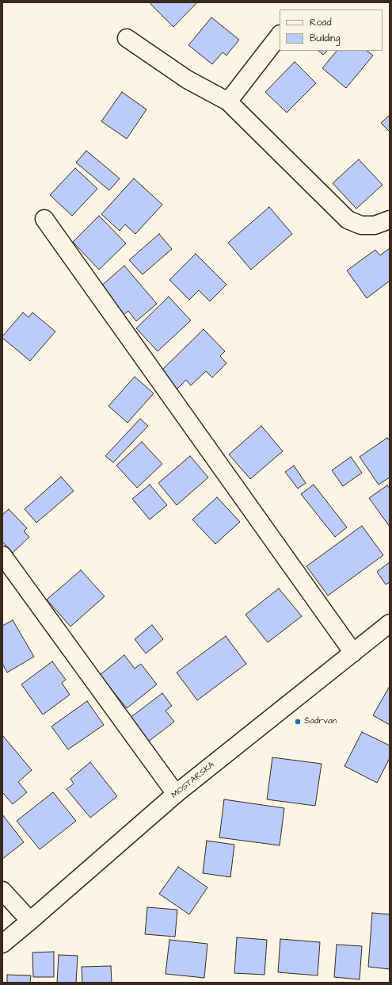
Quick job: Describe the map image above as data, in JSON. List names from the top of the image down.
{
  "streets": {
    "street": ["MOSTARSKA"]
  },
  "places": ["Šadrvan"],
  "legend": ["Road", "Building"]
}
